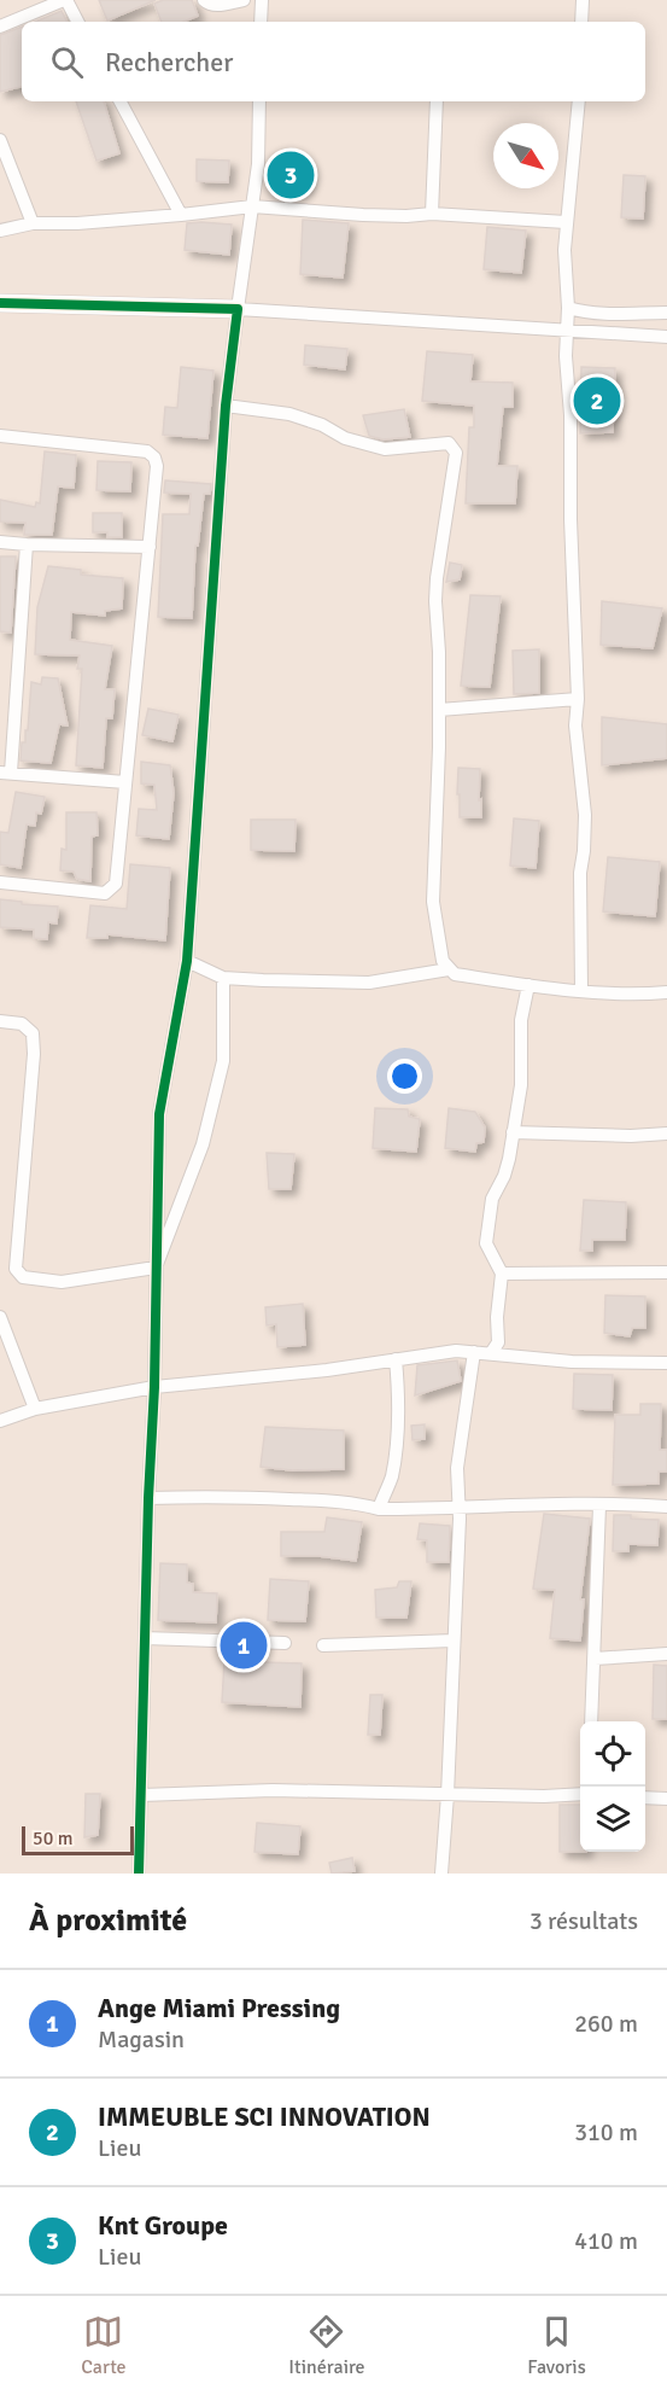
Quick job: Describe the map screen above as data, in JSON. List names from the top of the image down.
{
  "scale_bar": "50 m",
  "north": "bottom right",
  "page": {
    "search": "Rechercher",
    "pins": ["3", "2", "1"],
    "scale": "50 m",
    "heading": ["À proximité", "3 résultats"],
    "list": [
      {
        "mark": "1",
        "name": "Ange Miami Pressing",
        "note": "Magasin",
        "value": "260 m"
      },
      {
        "mark": "2",
        "name": "IMMEUBLE SCI INNOVATION",
        "note": "Lieu",
        "value": "310 m"
      },
      {
        "mark": "3",
        "name": "Knt Groupe",
        "note": "Lieu",
        "value": "410 m"
      }
    ],
    "nav": ["Carte", "Itinéraire", "Favoris"]
  }
}
